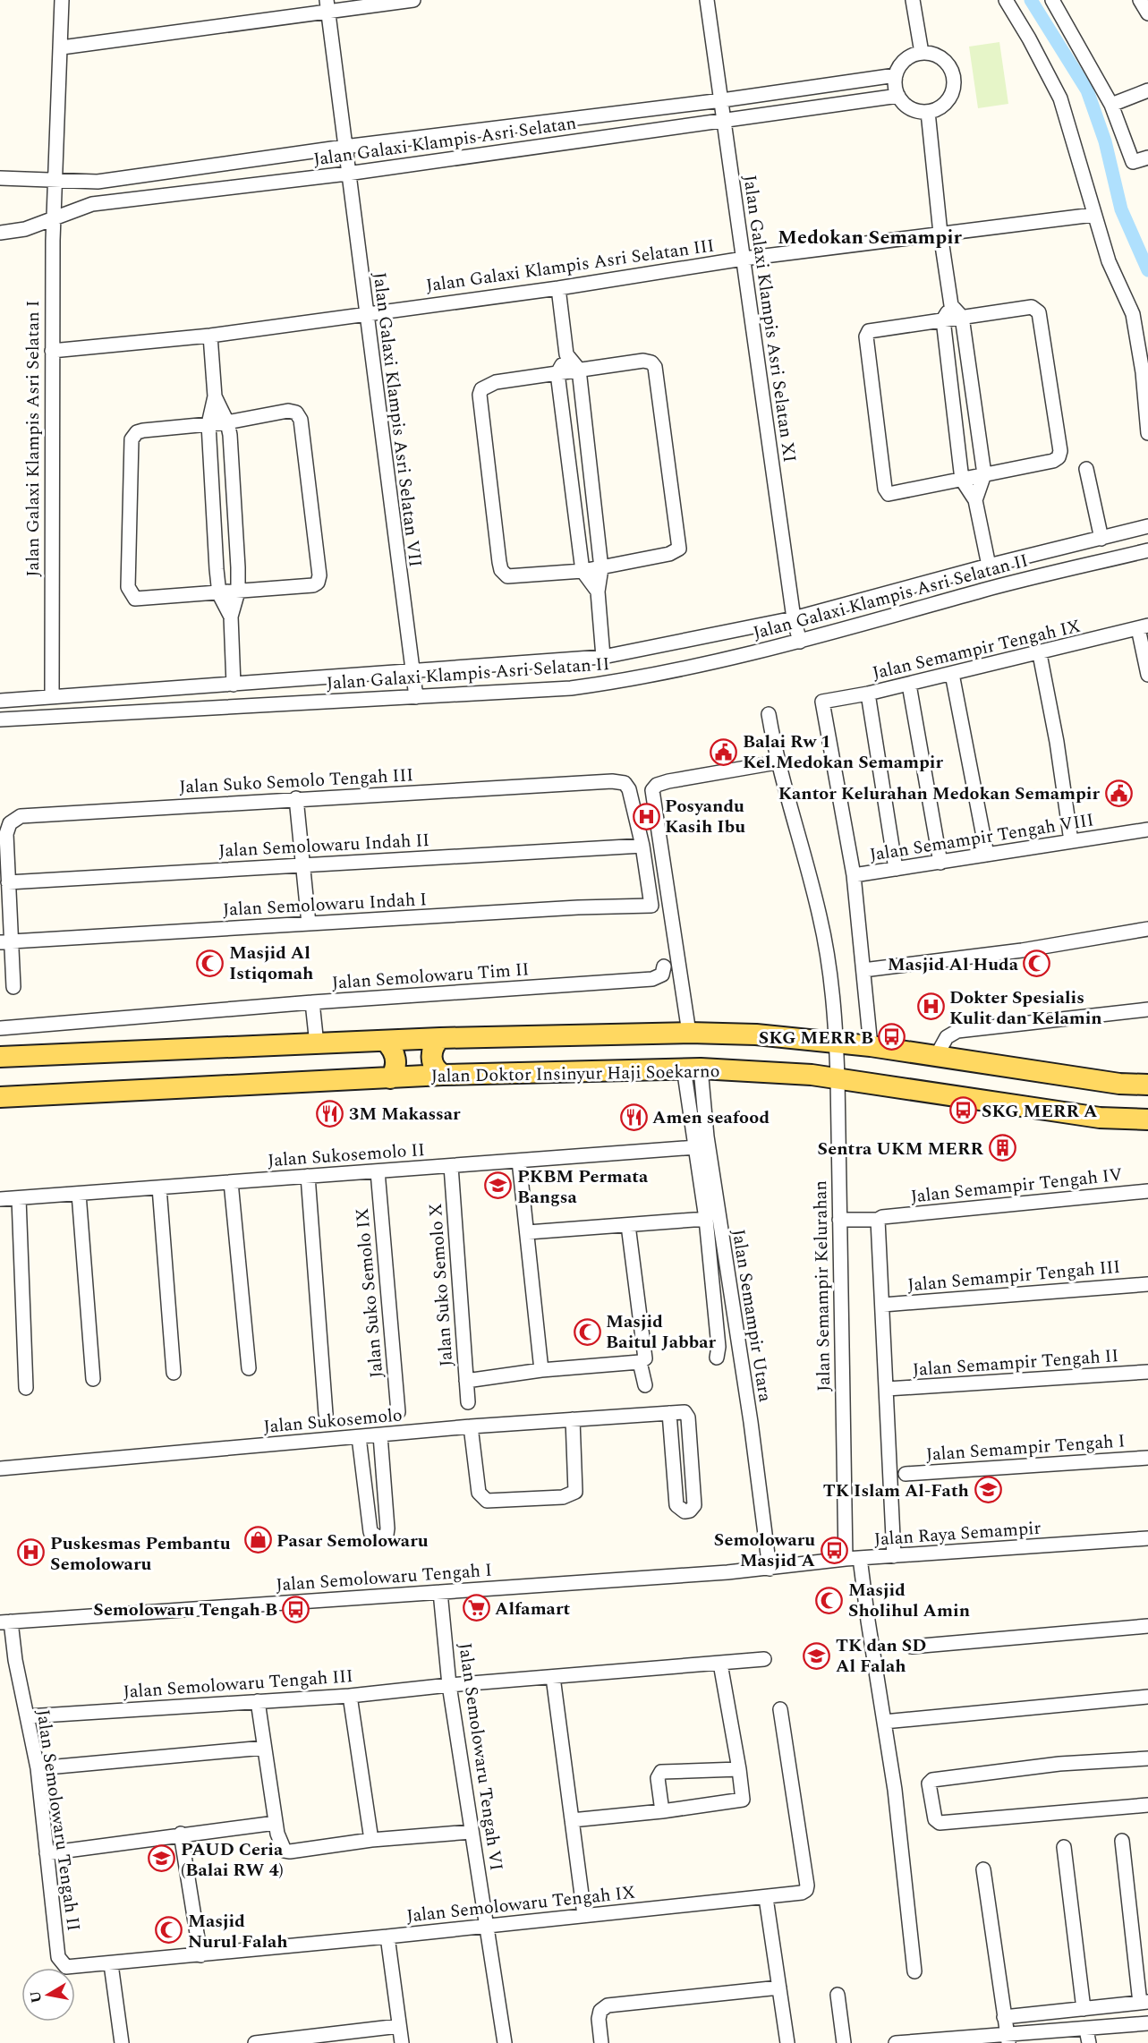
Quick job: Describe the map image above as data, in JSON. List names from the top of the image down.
{
  "streets": {
    "main road": ["Jalan Doktor Insinyur Haji Soekarno"],
    "street": [
      "Jalan Galaxi Klampis Asri Selatan",
      "Jalan Galaxi Klampis Asri Selatan III",
      "Jalan Galaxi Klampis Asri Selatan XI",
      "Jalan Galaxi Klampis Asri Selatan VII",
      "Jalan Galaxi Klampis Asri Selatan I",
      "Jalan Galaxi Klampis Asri Selatan II",
      "Jalan Semampir Tengah IX",
      "Jalan Suko Semolo Tengah III",
      "Jalan Semampir Tengah VIII",
      "Jalan Semolowaru Indah II",
      "Jalan Semolowaru Indah I",
      "Jalan Semolowaru Tim II",
      "Jalan Sukosemolo II",
      "Jalan Semampir Tengah IV",
      "Jalan Semampir Tengah III",
      "Jalan Suko Semolo X",
      "Jalan Semampir Kelurahan",
      "Jalan Suko Semolo IX",
      "Jalan Semampir Utara",
      "Jalan Semampir Tengah II",
      "Jalan Sukosemolo",
      "Jalan Semampir Tengah I",
      "Jalan Raya Semampir",
      "Jalan Semolowaru Tengah I",
      "Jalan Semolowaru Tengah III",
      "Jalan Semolowaru Tengah VI",
      "Jalan Semolowaru Tengah II",
      "Jalan Semolowaru Tengah IX"
    ]
  },
  "crossings": [
    ["Jalan Galaxi Klampis Asri Selatan", "Jalan Galaxi Klampis Asri Selatan XI"],
    ["Jalan Galaxi Klampis Asri Selatan", "Jalan Galaxi Klampis Asri Selatan VII"],
    ["Jalan Galaxi Klampis Asri Selatan", "Jalan Galaxi Klampis Asri Selatan I"],
    ["Jalan Galaxi Klampis Asri Selatan III", "Jalan Galaxi Klampis Asri Selatan XI"],
    ["Jalan Galaxi Klampis Asri Selatan III", "Jalan Galaxi Klampis Asri Selatan VII"],
    ["Jalan Galaxi Klampis Asri Selatan III", "Jalan Galaxi Klampis Asri Selatan I"],
    ["Jalan Galaxi Klampis Asri Selatan XI", "Jalan Galaxi Klampis Asri Selatan II"],
    ["Jalan Galaxi Klampis Asri Selatan VII", "Jalan Galaxi Klampis Asri Selatan II"],
    ["Jalan Galaxi Klampis Asri Selatan I", "Jalan Galaxi Klampis Asri Selatan II"],
    ["Jalan Semampir Tengah IX", "Jalan Semampir Tengah VIII"],
    ["Jalan Suko Semolo Tengah III", "Jalan Semolowaru Indah II"],
    ["Jalan Suko Semolo Tengah III", "Jalan Semolowaru Indah I"],
    ["Jalan Doktor Insinyur Haji Soekarno", "Jalan Semampir Kelurahan"],
    ["Jalan Doktor Insinyur Haji Soekarno", "Jalan Semampir Utara"],
    ["Jalan Sukosemolo II", "Jalan Suko Semolo X"],
    ["Jalan Sukosemolo II", "Jalan Suko Semolo IX"],
    ["Jalan Semampir Tengah IV", "Jalan Semampir Kelurahan"],
    ["Jalan Semampir Kelurahan", "Jalan Raya Semampir"],
    ["Jalan Semampir Utara", "Jalan Raya Semampir"],
    ["Jalan Semampir Utara", "Jalan Semolowaru Tengah I"],
    ["Jalan Raya Semampir", "Jalan Semolowaru Tengah I"],
    ["Jalan Semolowaru Tengah I", "Jalan Semolowaru Tengah VI"],
    ["Jalan Semolowaru Tengah I", "Jalan Semolowaru Tengah II"],
    ["Jalan Semolowaru Tengah III", "Jalan Semolowaru Tengah VI"],
    ["Jalan Semolowaru Tengah III", "Jalan Semolowaru Tengah II"],
    ["Jalan Semolowaru Tengah VI", "Jalan Semolowaru Tengah IX"],
    ["Jalan Semolowaru Tengah II", "Jalan Semolowaru Tengah IX"]
  ],
  "districts": ["Medokan Semampir"],
  "places": {
    "public building": ["Balai Rw 1 Kel.Medokan Semampir", "Kantor Kelurahan Medokan Semampir"],
    "hospital": ["Posyandu Kasih Ibu", "Dokter Spesialis Kulit dan Kelamin", "Puskesmas Pembantu Semolowaru"],
    "mosque": [
      "Masjid Al Istiqomah",
      "Masjid Al Huda",
      "Masjid Baitul Jabbar",
      "Masjid Sholihul Amin",
      "Masjid Nurul Falah"
    ],
    "bus stop": [
      "SKG MERR B",
      "SKG MERR A",
      "Semolowaru Masjid A",
      "Semolowaru Tengah B"
    ],
    "restaurant": ["3M Makassar", "Amen seafood"],
    "building": ["Sentra UKM MERR"],
    "school or university": [
      "PKBM Permata Bangsa",
      "TK Islam Al-Fath",
      "TK dan SD Al Falah",
      "PAUD Ceria (Balai RW 4)"
    ],
    "shop": ["Pasar Semolowaru"],
    "supermarket": ["Alfamart"]
  },
  "north": "left"
}
